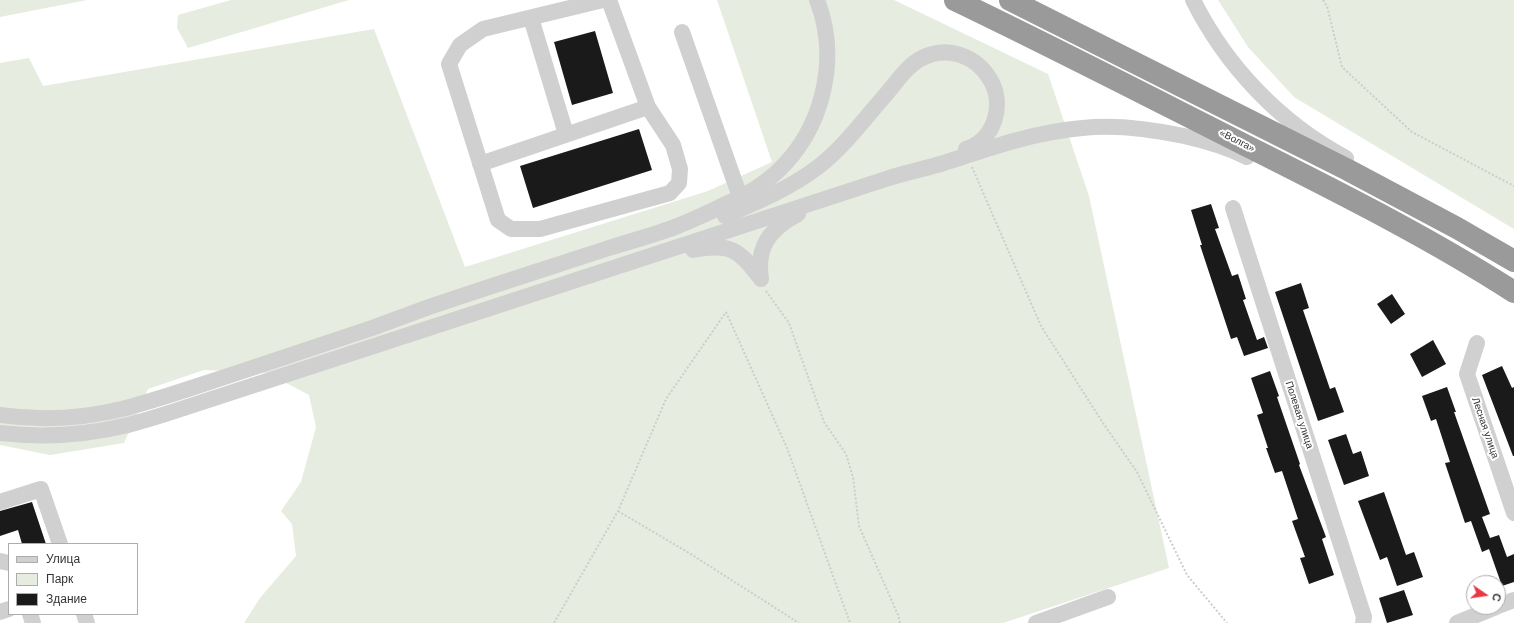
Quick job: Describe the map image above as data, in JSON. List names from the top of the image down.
{
  "streets": {
    "highway": ["«Волга»"],
    "street": ["Полевая улица", "Лесная улица"]
  },
  "legend": ["Улица", "Парк", "Здание"],
  "north": "right"
}
